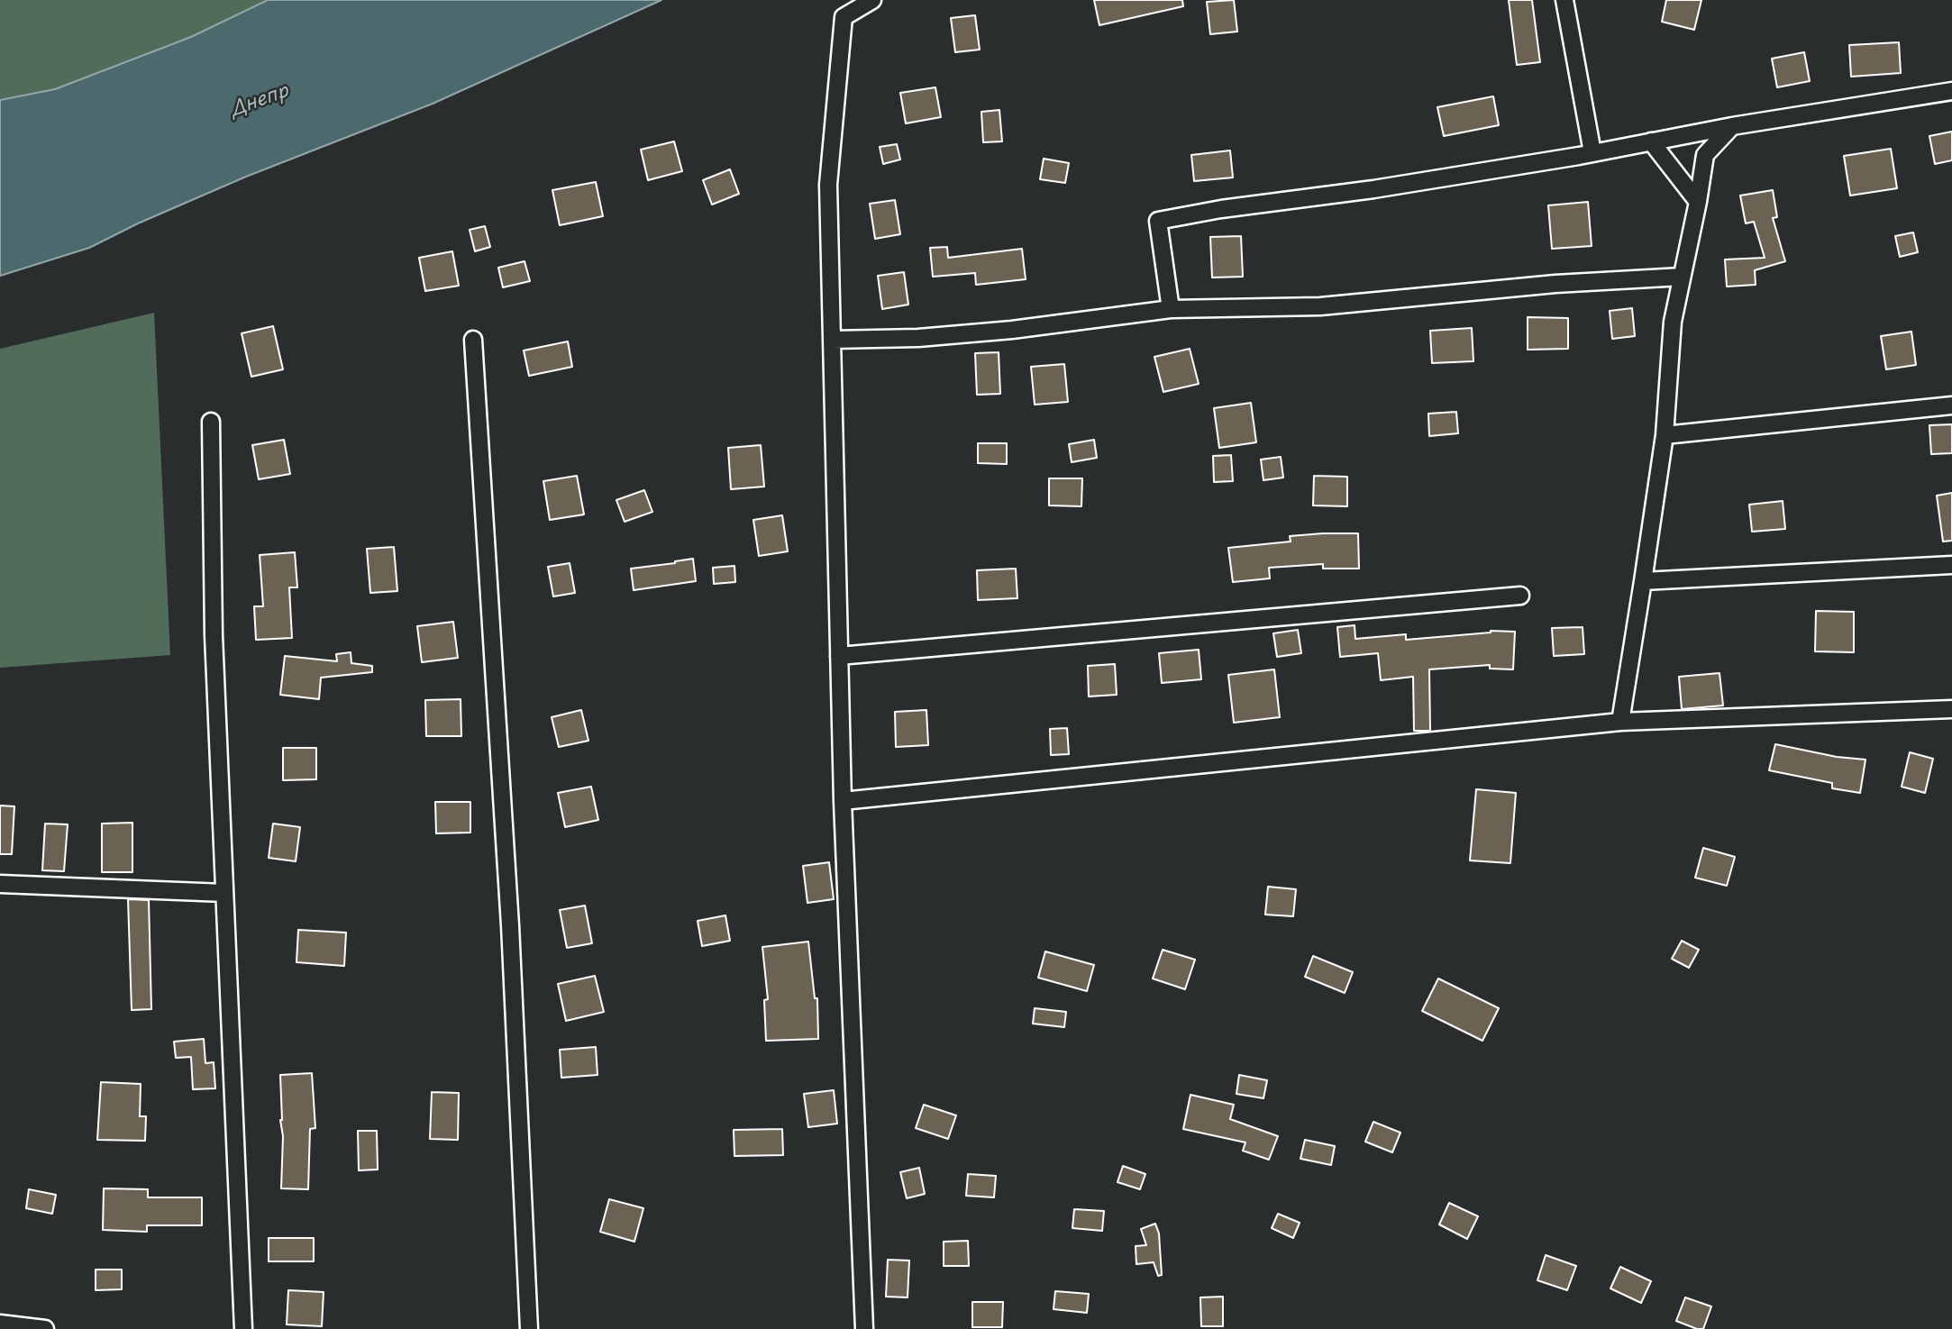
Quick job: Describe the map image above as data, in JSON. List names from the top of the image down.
{
  "water": ["Днепр"]
}
